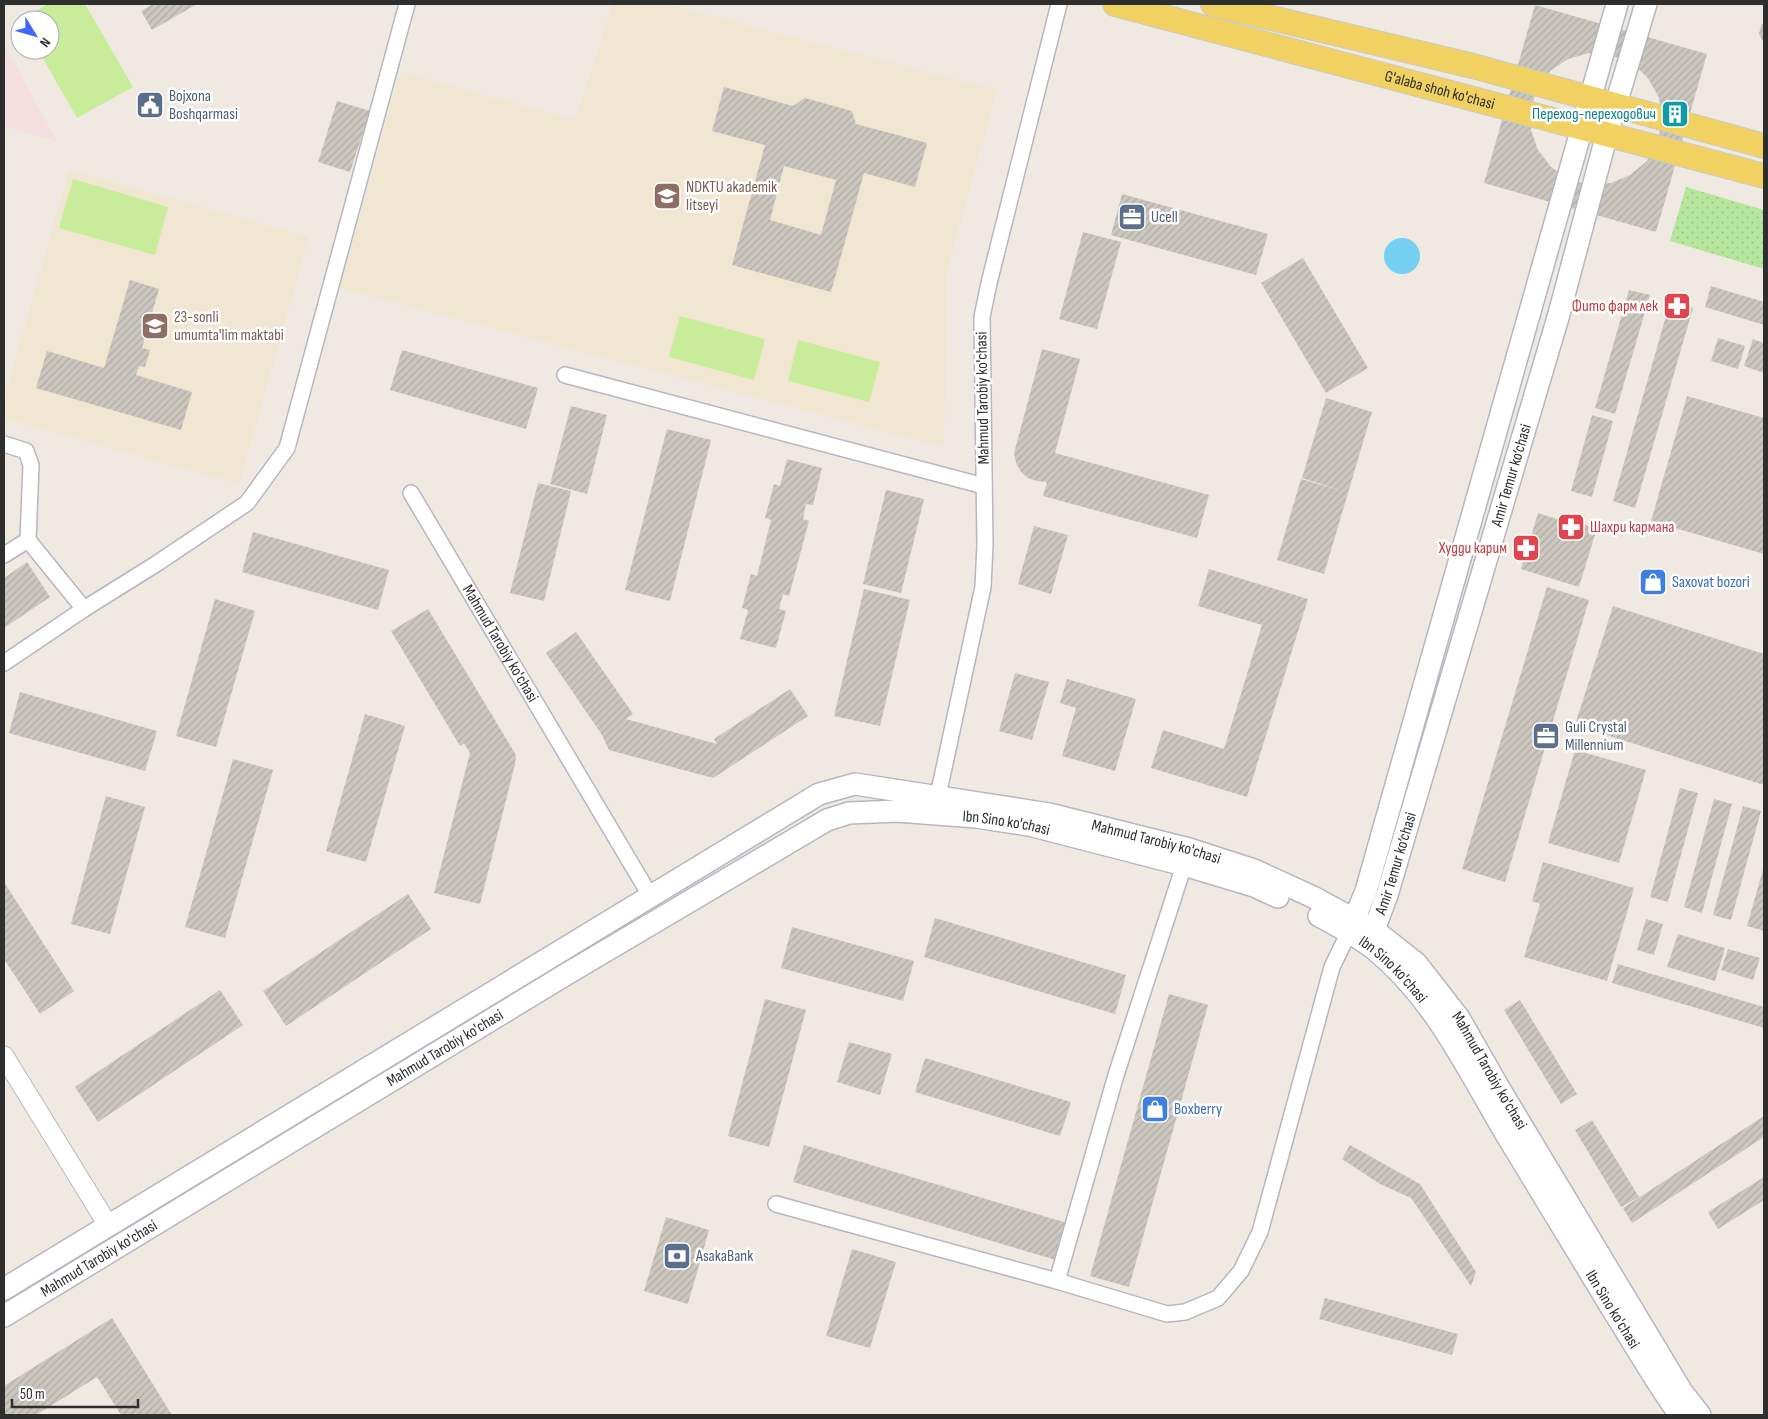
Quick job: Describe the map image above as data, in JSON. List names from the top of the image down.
{
  "streets": {
    "main road": [
      "G'alaba shoh ko'chasi",
      "Mahmud Tarobiy ko'chasi",
      "Amir Temur ko‘chasi",
      "Ibn Sino ko'chasi"
    ]
  },
  "crossings": [
    ["G'alaba shoh ko'chasi", "Amir Temur ko‘chasi"],
    ["Mahmud Tarobiy ko'chasi", "Amir Temur ko‘chasi"],
    ["Mahmud Tarobiy ko'chasi", "Ibn Sino ko'chasi"],
    ["Amir Temur ko‘chasi", "Ibn Sino ko'chasi"]
  ],
  "places": {
    "public building": ["Bojxona Boshqarmasi"],
    "building": ["Переход-переходович"],
    "school or university": ["NDKTU akademik litseyi", "23-sonli umumta'lim maktabi"],
    "office": ["Ucell", "Guli Crystal Millennium"],
    "pharmacy": ["Фито фарм лек", "Шахри кармана", "Худди карим"],
    "shop": ["Saxovat bozori", "Boxberry"],
    "bank": ["AsakaBank"]
  },
  "scale_bar": "50 m",
  "north": "bottom right"
}
